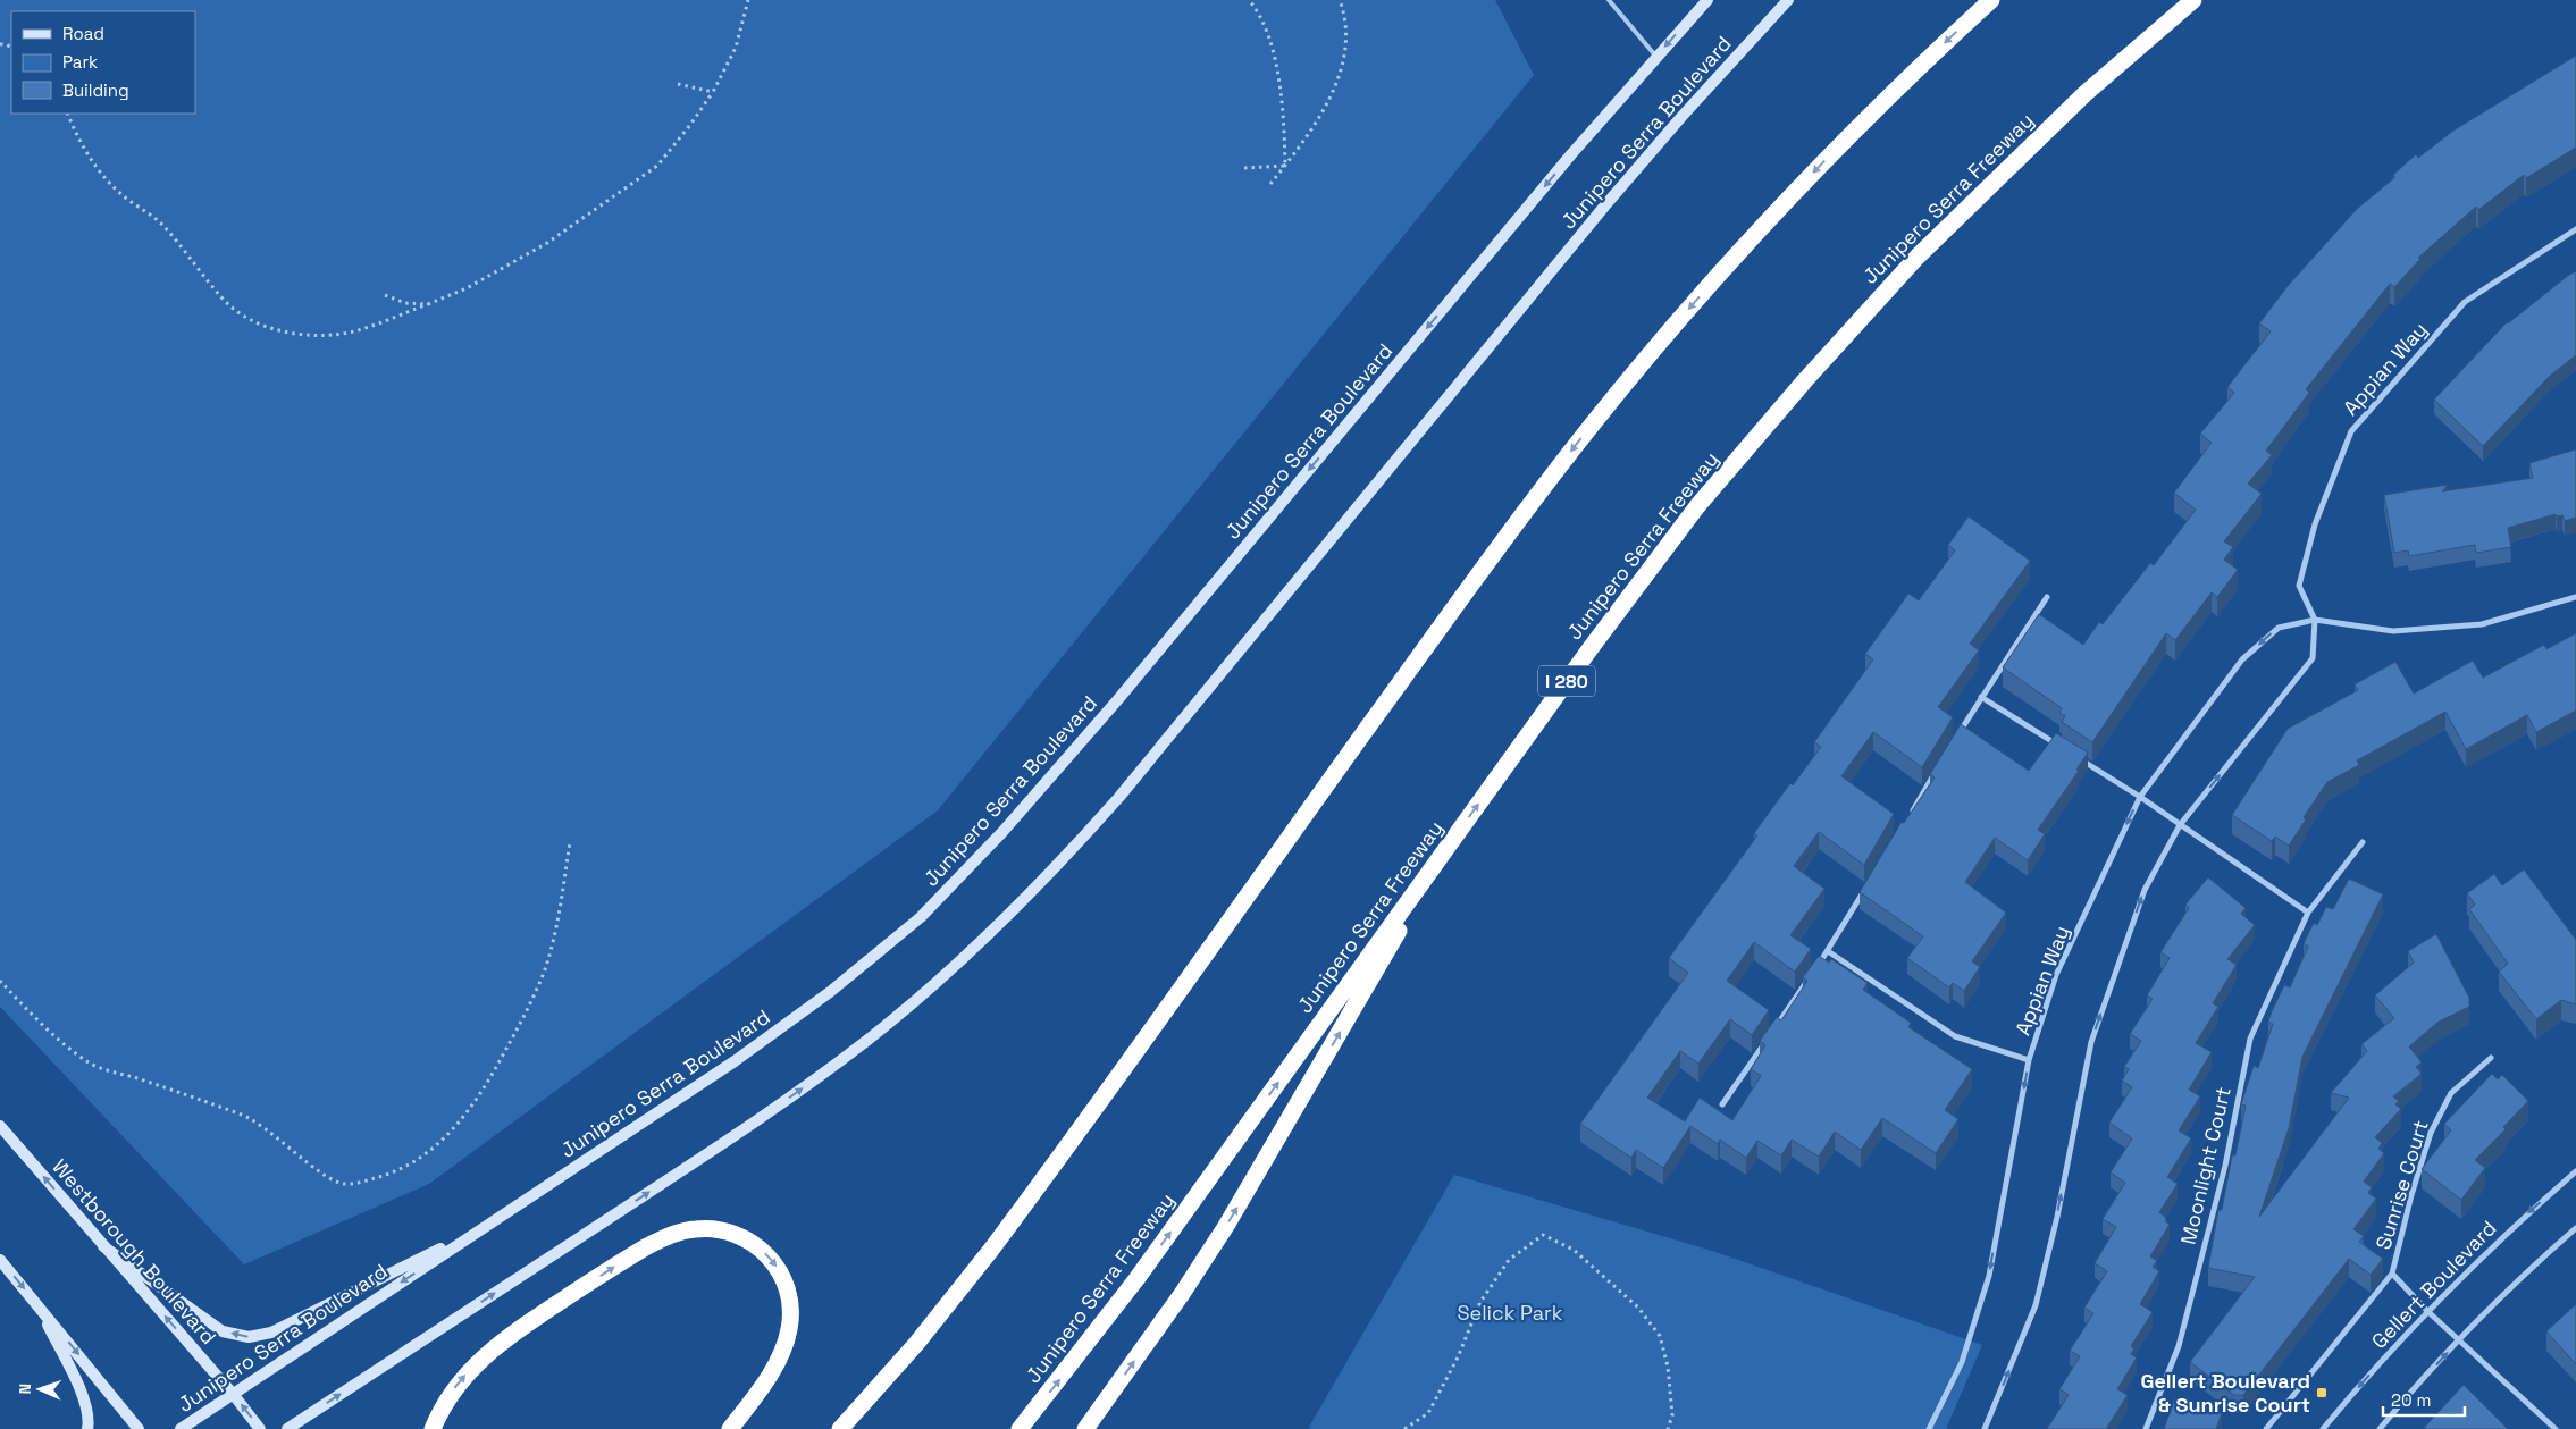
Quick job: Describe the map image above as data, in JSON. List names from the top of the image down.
{
  "streets": {
    "highway": ["Junipero Serra Freeway", "I 280"],
    "main road": ["Junipero Serra Boulevard", "Westborough Boulevard"],
    "street": [
      "Appian Way",
      "Moonlight Court",
      "Sunrise Court",
      "Gellert Boulevard"
    ]
  },
  "crossings": [
    ["Junipero Serra Boulevard", "Westborough Boulevard"],
    ["Sunrise Court", "Gellert Boulevard"]
  ],
  "parks": ["Selick Park"],
  "places": {
    "transit": ["Gellert Boulevard & Sunrise Court"]
  },
  "legend": ["Road", "Park", "Building"],
  "scale_bar": "20 m",
  "north": "left"
}
